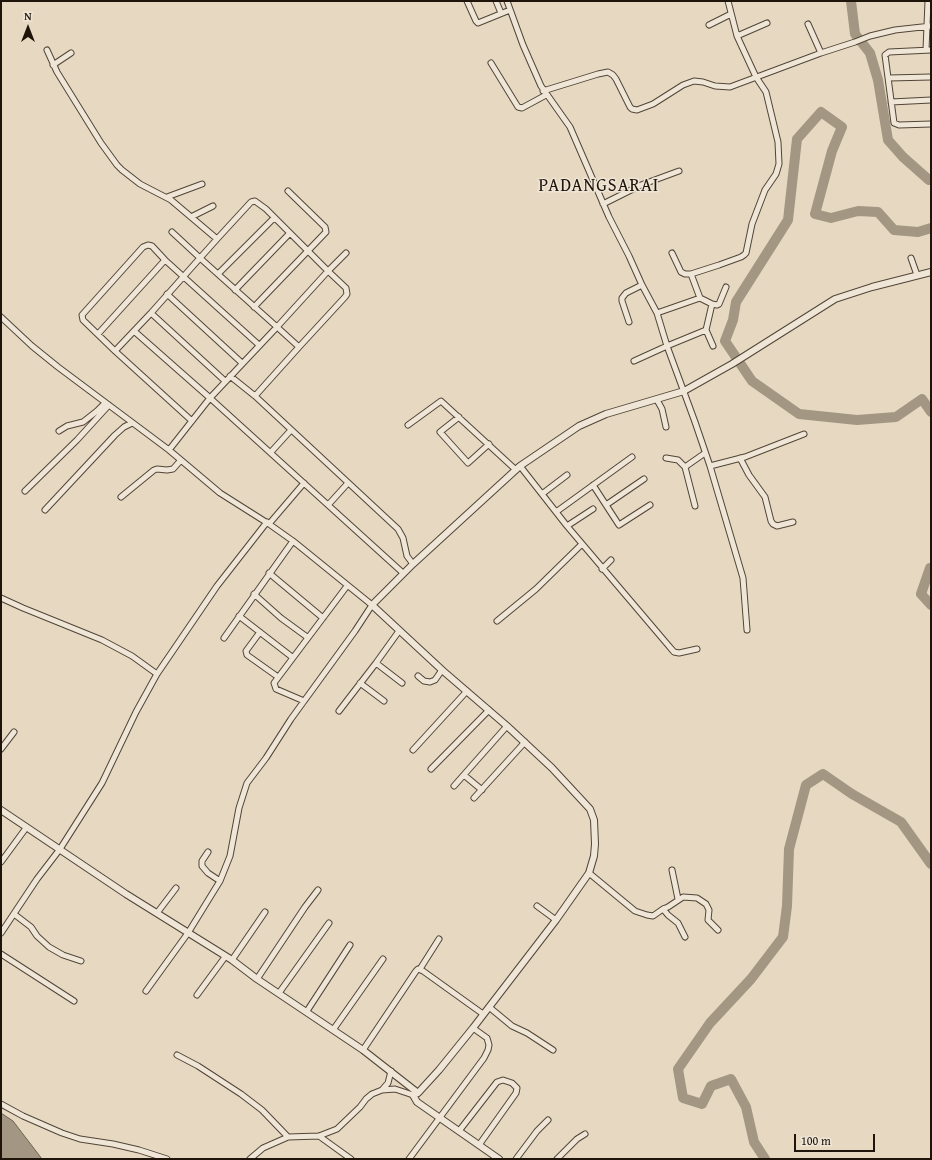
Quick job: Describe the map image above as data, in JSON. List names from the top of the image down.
{
  "districts": ["PADANGSARAI"],
  "scale_bar": "100 m",
  "north": "top"
}
